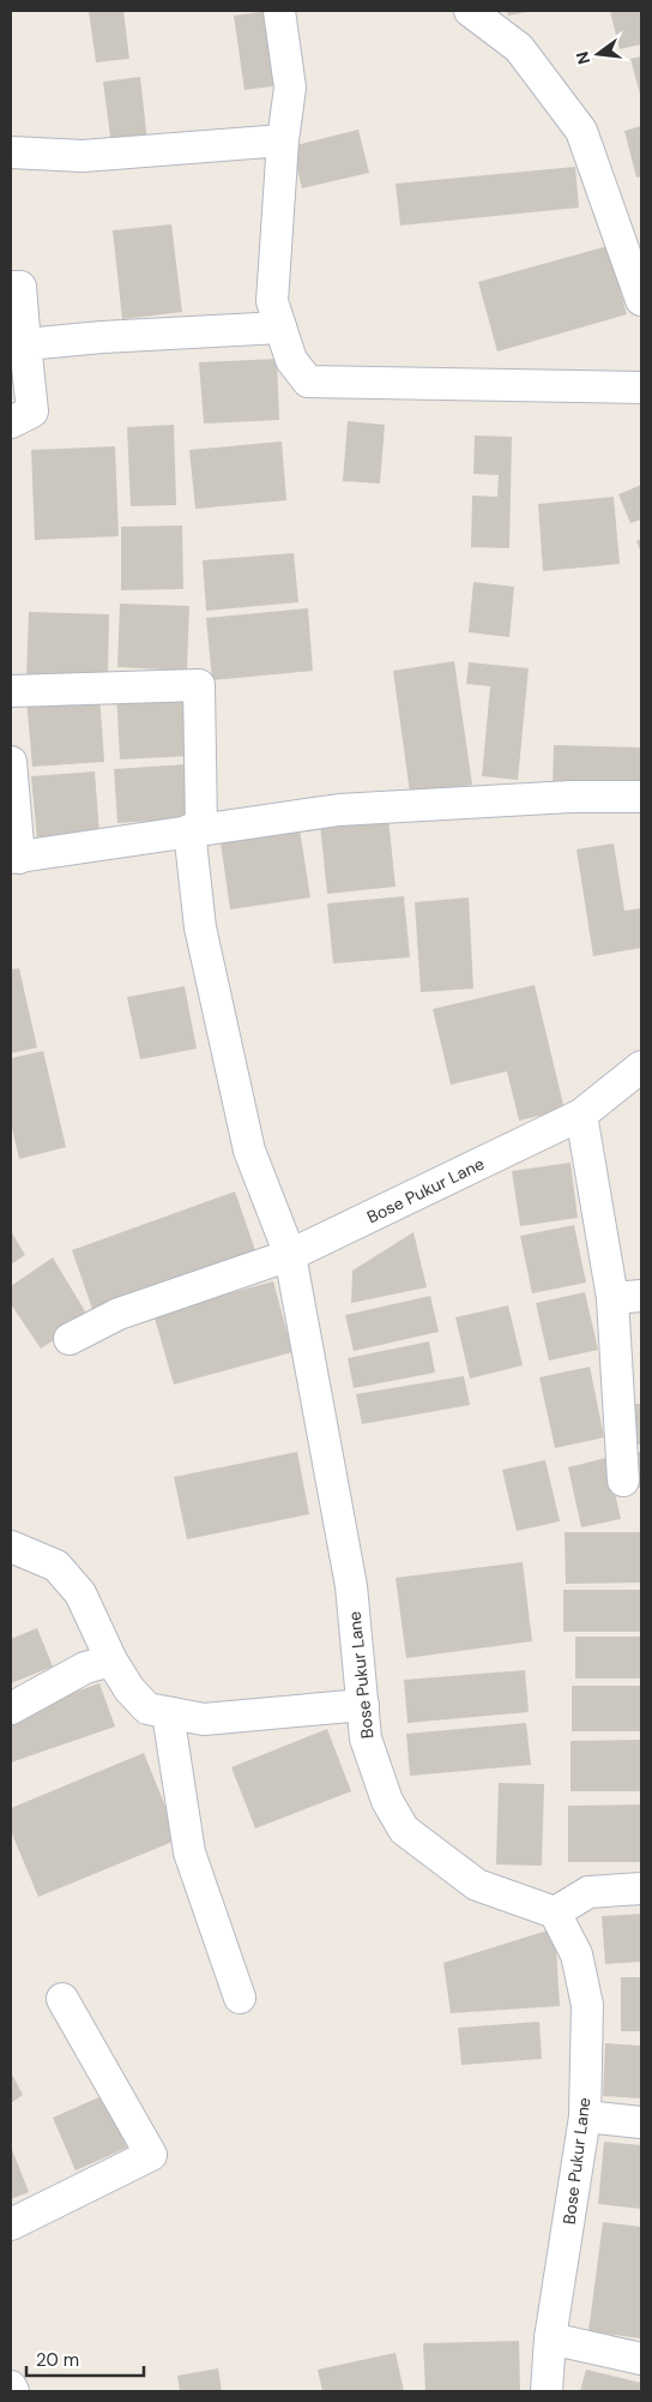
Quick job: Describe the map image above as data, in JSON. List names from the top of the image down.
{
  "streets": {
    "street": ["Bose Pukur Lane"]
  },
  "scale_bar": "20 m",
  "north": "left"
}
